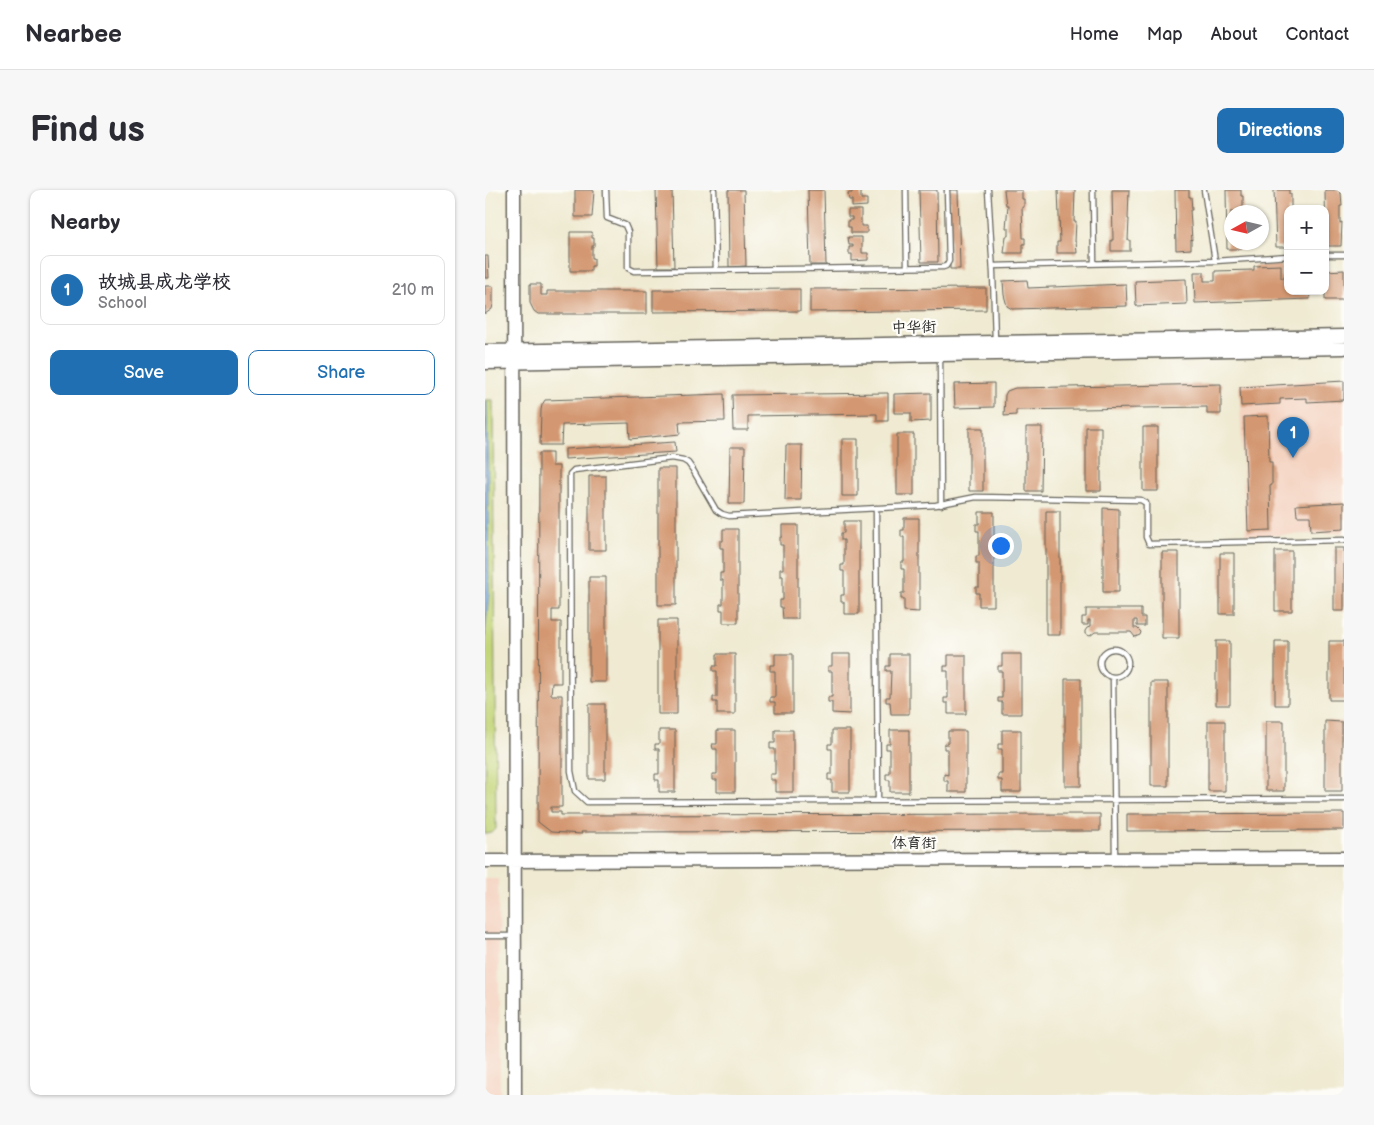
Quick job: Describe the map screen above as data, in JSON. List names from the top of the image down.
{
  "streets": {
    "street": ["中华街", "体育街"]
  },
  "north": "left",
  "page": {
    "header": "Nearbee",
    "nav": [
      "Home",
      "Map",
      "About",
      "Contact"
    ],
    "buttons": [
      "Directions",
      ["Save", "Share"]
    ],
    "title": "Find us",
    "heading": "Nearby",
    "map_buttons": ["+", "−"],
    "list": [
      {
        "mark": "1",
        "name": "故城县成龙学校",
        "note": "School",
        "value": "210 m"
      }
    ],
    "pins": "1"
  }
}
